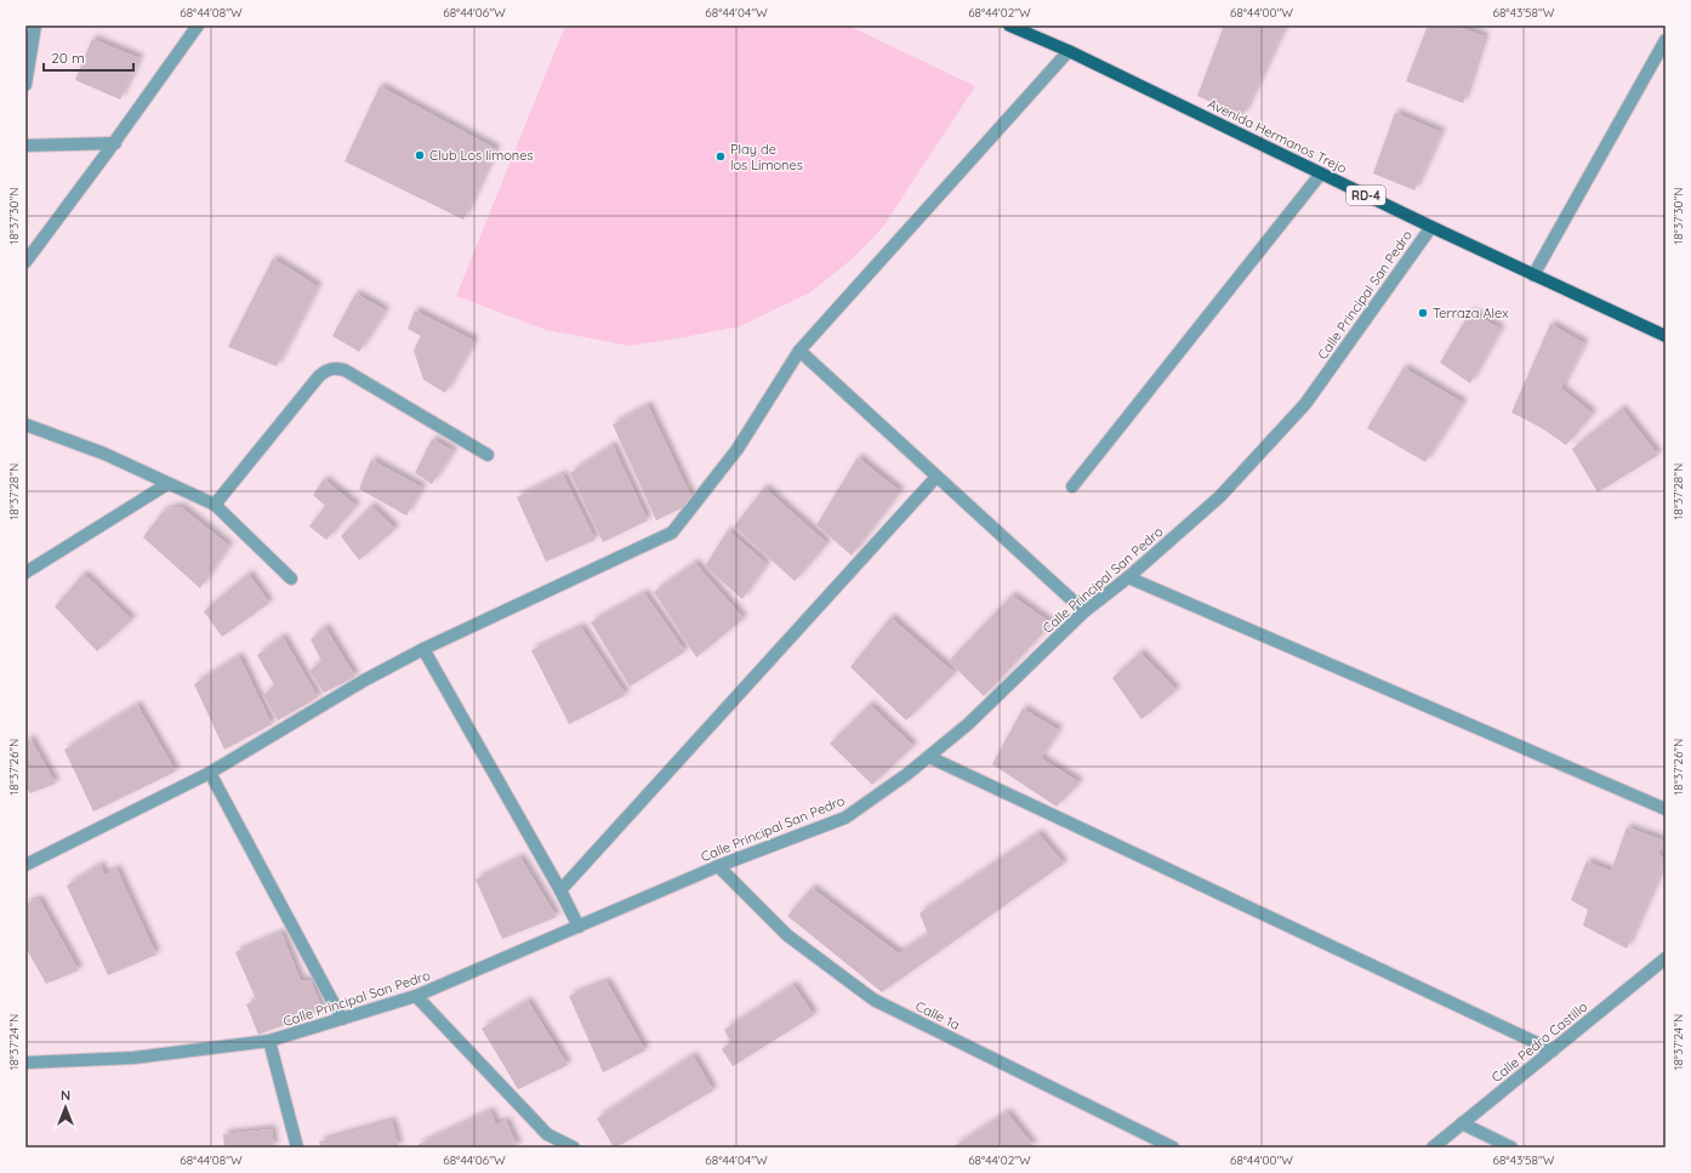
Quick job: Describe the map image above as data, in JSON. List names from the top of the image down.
{
  "streets": {
    "main road": ["Avenida Hermanos Trejo", "RD-4"],
    "street": ["Calle Principal San Pedro", "Calle 1a", "Calle Pedro Castillo"]
  },
  "crossings": [
    ["Avenida Hermanos Trejo", "Calle Principal San Pedro"],
    ["Calle Principal San Pedro", "Calle 1a"]
  ],
  "places": ["Club Los limones", "Play de los Limones", "Terraza Alex"],
  "scale_bar": "20 m",
  "north": "top",
  "coordinates": [
    "68°44'08\"W",
    "68°44'06\"W",
    "68°44'04\"W",
    "68°44'02\"W",
    "68°44'00\"W",
    "68°43'58\"W",
    "18°37'30\"N",
    "18°37'28\"N",
    "18°37'26\"N",
    "18°37'24\"N"
  ]
}
